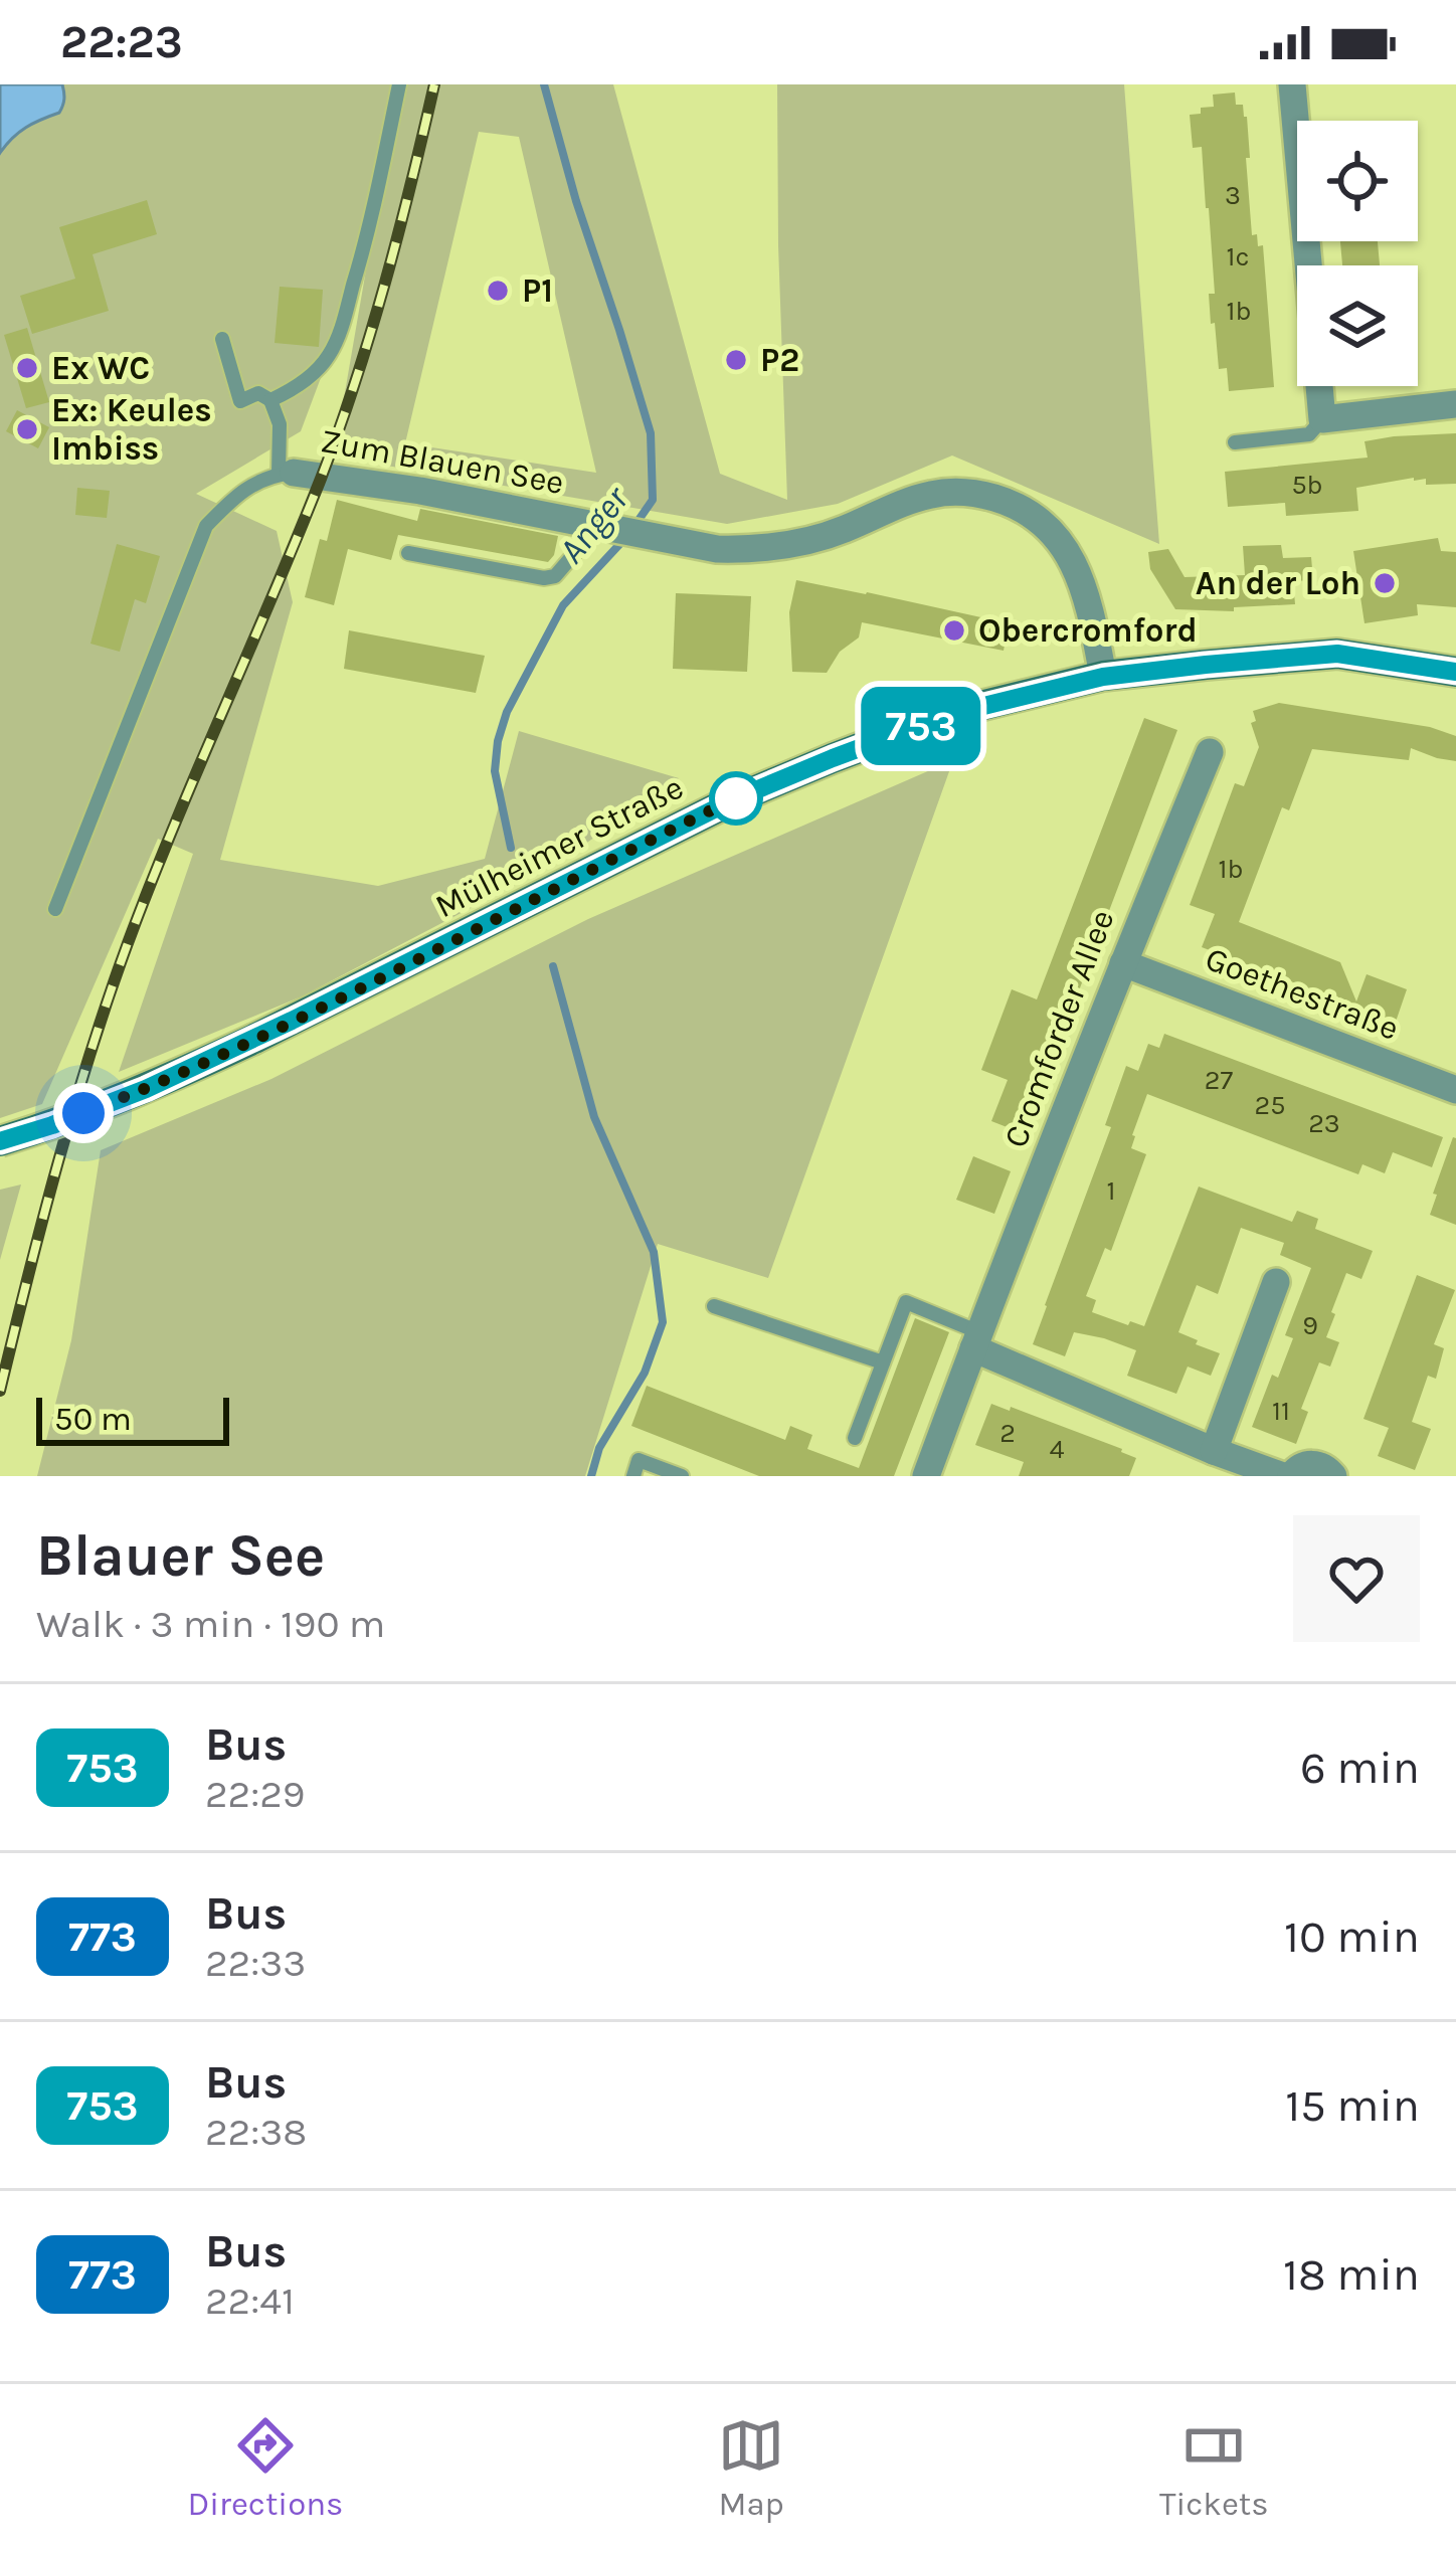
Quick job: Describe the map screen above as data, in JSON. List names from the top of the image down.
{
  "streets": {
    "main road": ["Mülheimer Straße"],
    "street": ["Zum Blauen See", "Goethestraße", "Cromforder Allee"]
  },
  "crossings": [
    ["Zum Blauen See", "Mülheimer Straße"],
    ["Goethestraße", "Cromforder Allee"]
  ],
  "water": ["Anger"],
  "places": [
    "P1",
    "P2",
    "Ex WC",
    "Ex: Keules Imbiss",
    "An der Loh",
    "Obercromford"
  ],
  "lines": ["bus line 753"],
  "house_numbers": [
    "3",
    "1c",
    "1b",
    "5b",
    "1b",
    "27",
    "25",
    "23",
    "1",
    "9",
    "11",
    "2",
    "4"
  ],
  "scale_bar": "50 m",
  "page": {
    "status": "22:23",
    "on_map": "753",
    "scale": "50 m",
    "heading": ["Blauer See", "Walk · 3 min · 190 m"],
    "list": [
      {
        "mark": "753",
        "name": "Bus",
        "note": "22:29",
        "value": "6 min"
      },
      {
        "mark": "773",
        "name": "Bus",
        "note": "22:33",
        "value": "10 min"
      },
      {
        "mark": "753",
        "name": "Bus",
        "note": "22:38",
        "value": "15 min"
      },
      {
        "mark": "773",
        "name": "Bus",
        "note": "22:41",
        "value": "18 min"
      }
    ],
    "tabs": ["Directions", "Map", "Tickets"]
  }
}
